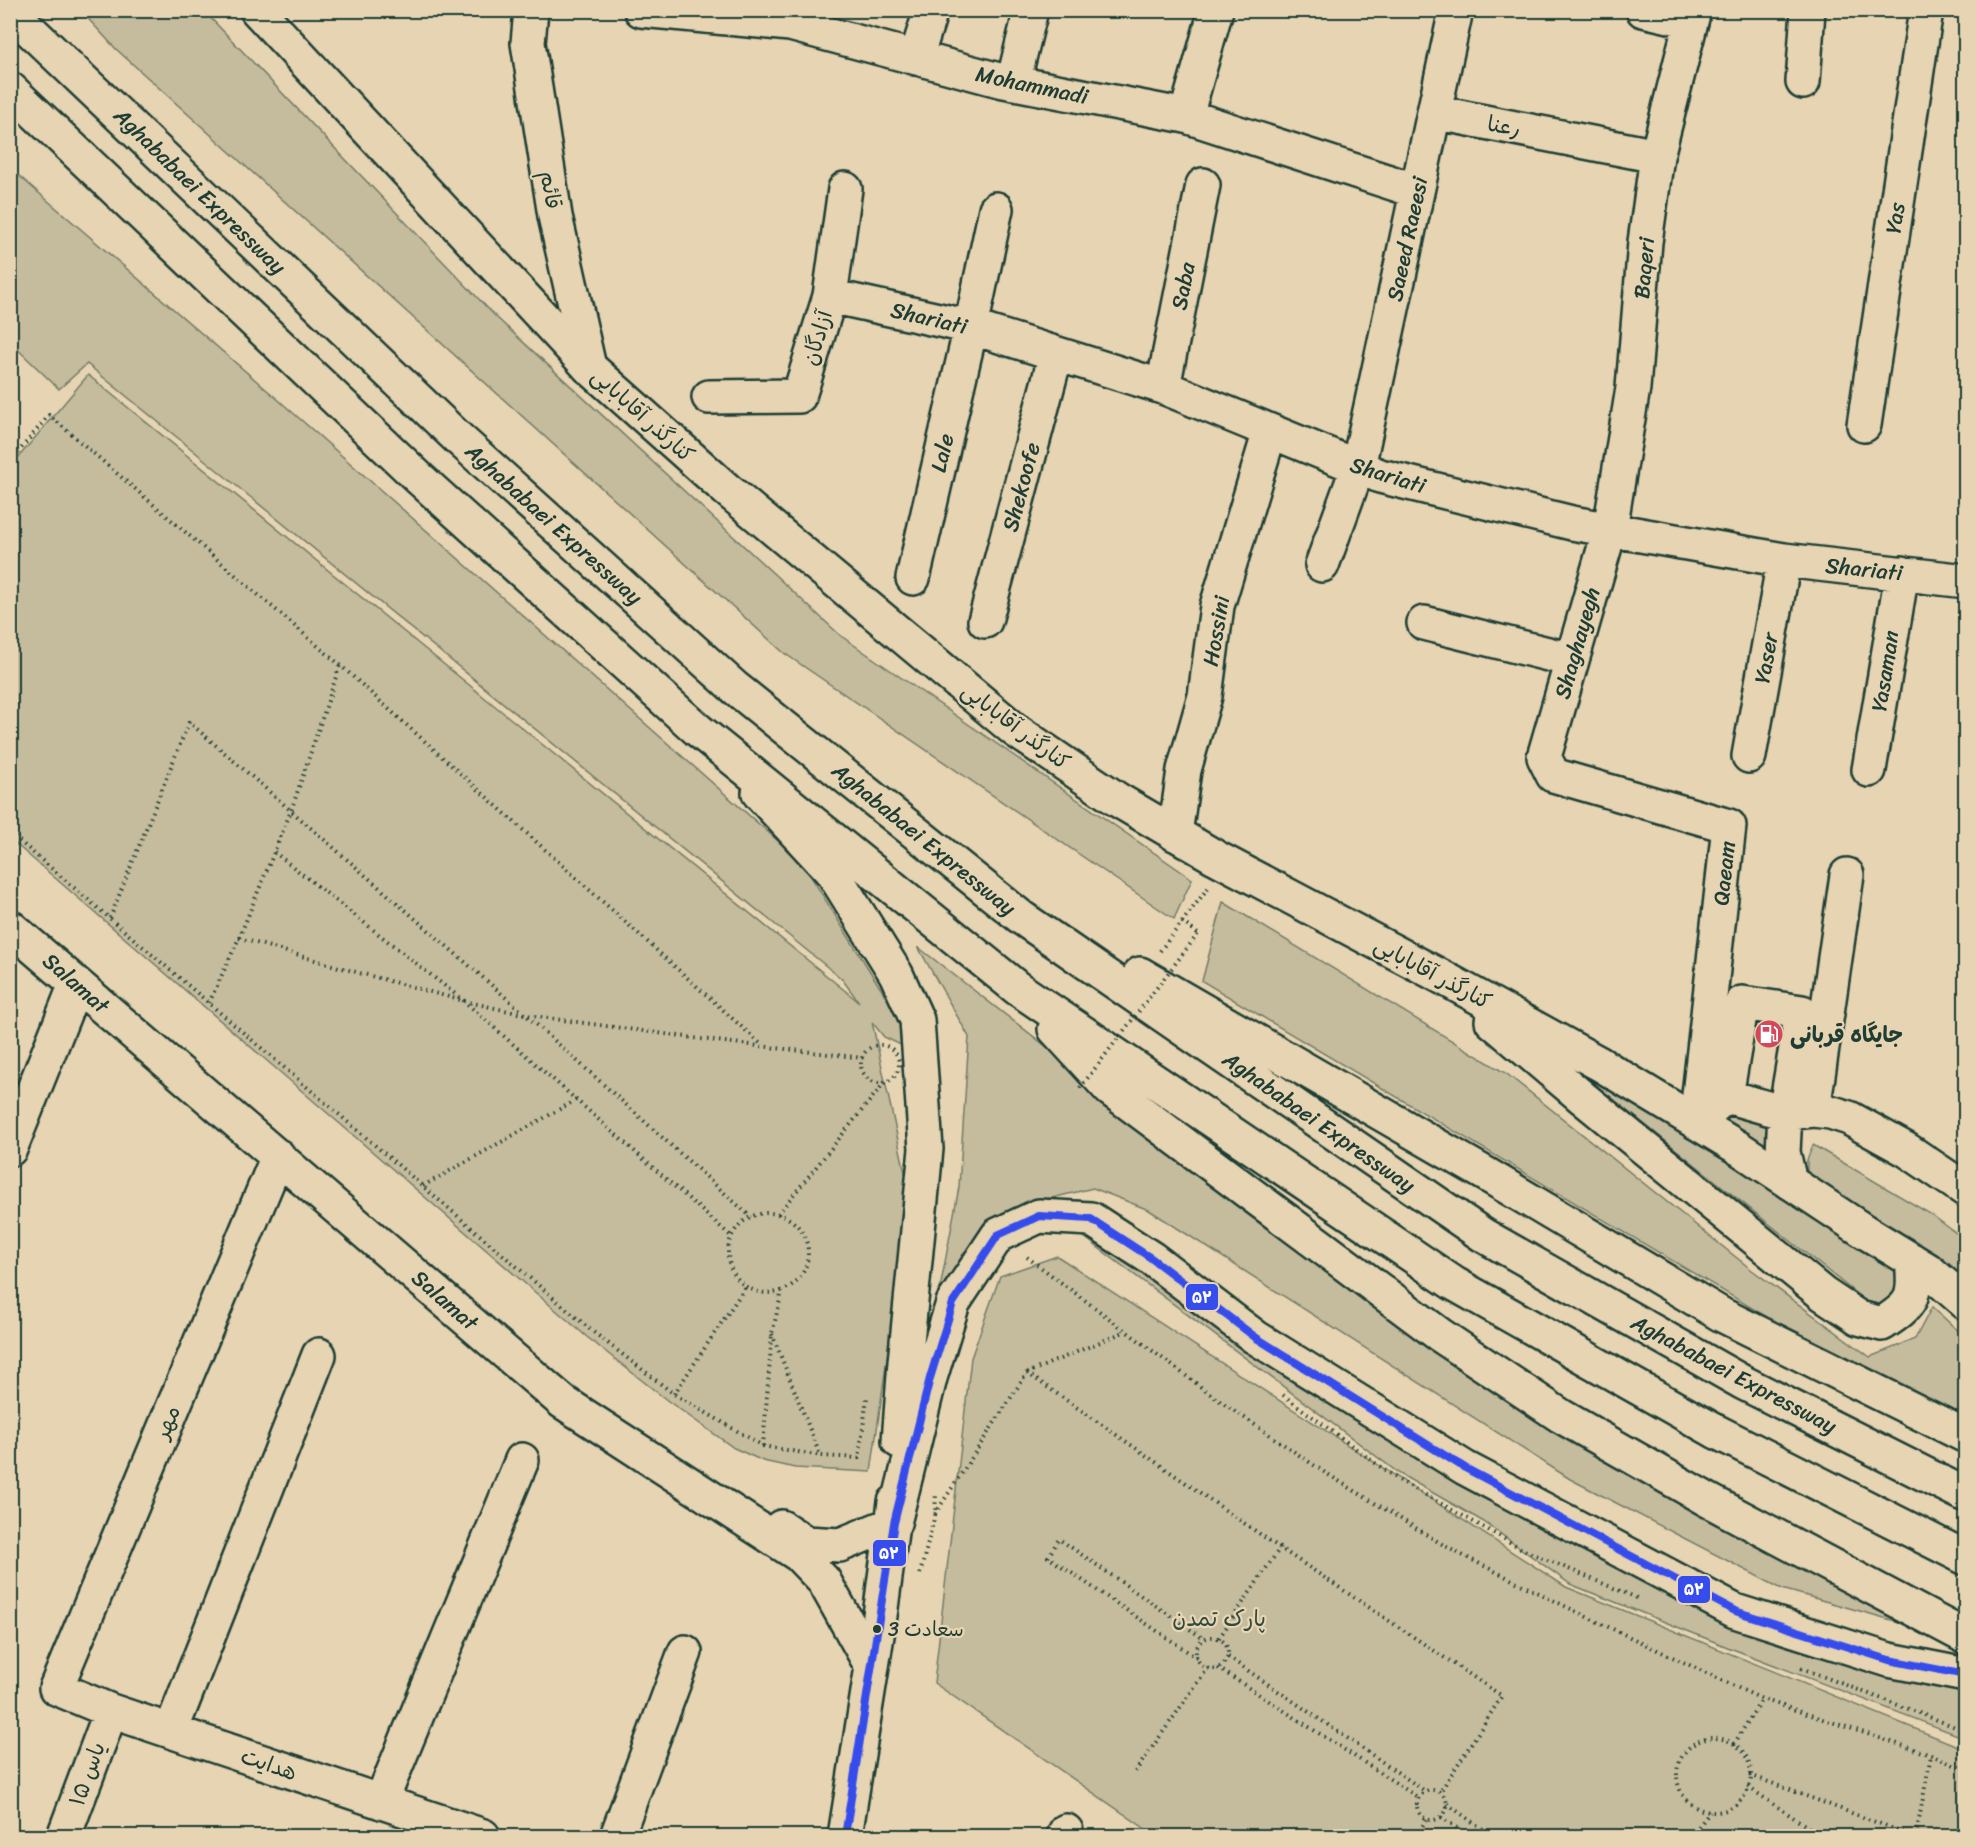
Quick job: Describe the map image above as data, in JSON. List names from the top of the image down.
{
  "streets": {
    "main road": [
      "Mohammadi",
      "رعنا",
      "قائم",
      "Aghababaei Expressway",
      "Yas",
      "Saeed Raeesi",
      "Baqeri",
      "Saba",
      "Shariati",
      "آزادگان",
      "کنارگذر آقابابایی",
      "Lale",
      "Shekoofe",
      "Hossini",
      "Shaghayegh",
      "Yaser",
      "Yasaman",
      "Qaeam",
      "Salamat",
      "مهر",
      "هدایت",
      "یاس ۱۵"
    ]
  },
  "crossings": [
    ["Mohammadi", "Saeed Raeesi"],
    ["رعنا", "Saeed Raeesi"],
    ["رعنا", "Baqeri"],
    ["قائم", "کنارگذر آقابابایی"],
    ["Saeed Raeesi", "Shariati"],
    ["Baqeri", "Shariati"],
    ["Baqeri", "Shaghayegh"],
    ["Saba", "Shariati"],
    ["Shariati", "آزادگان"],
    ["Shariati", "Lale"],
    ["Shariati", "Shekoofe"],
    ["Shariati", "Hossini"],
    ["Shariati", "Shaghayegh"],
    ["Shariati", "Yaser"],
    ["Shariati", "Yasaman"],
    ["کنارگذر آقابابایی", "Hossini"],
    ["کنارگذر آقابابایی", "Qaeam"],
    ["Shaghayegh", "Qaeam"],
    ["Salamat", "مهر"],
    ["مهر", "هدایت"],
    ["هدایت", "یاس ۱۵"]
  ],
  "parks": ["پارک تمدن"],
  "places": {
    "fuel station": ["جایگاه قربانی"],
    "other": ["سعادت 3"]
  },
  "lines": ["transit line ۵۲"]
}
